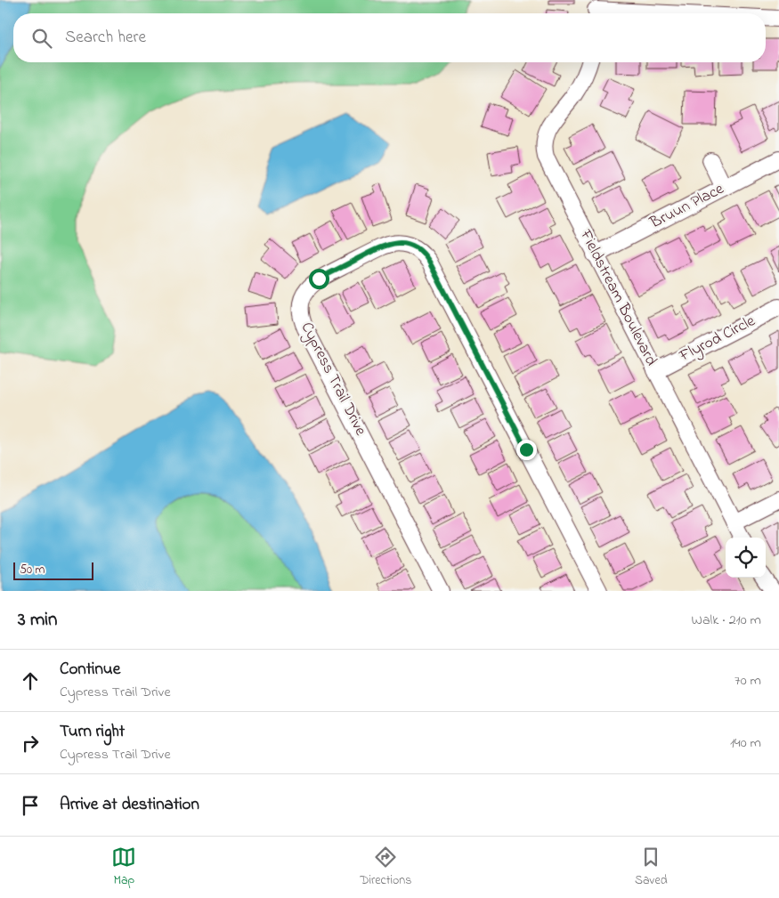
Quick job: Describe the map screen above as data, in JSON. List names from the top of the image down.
{
  "streets": {
    "street": [
      "Bruun Place",
      "Fieldstream Boulevard",
      "Flyrod Circle",
      "Cypress Trail Drive"
    ]
  },
  "crossings": [
    ["Bruun Place", "Fieldstream Boulevard"],
    ["Fieldstream Boulevard", "Flyrod Circle"]
  ],
  "scale_bar": "50 m",
  "page": {
    "search": "Search here",
    "scale": "50 m",
    "heading": ["3 min", "Walk · 210 m"],
    "list": [
      ["Continue", "Cypress Trail Drive", "70 m"],
      ["Turn right", "Cypress Trail Drive", "140 m"],
      "Arrive at destination"
    ],
    "nav": ["Map", "Directions", "Saved"]
  }
}
